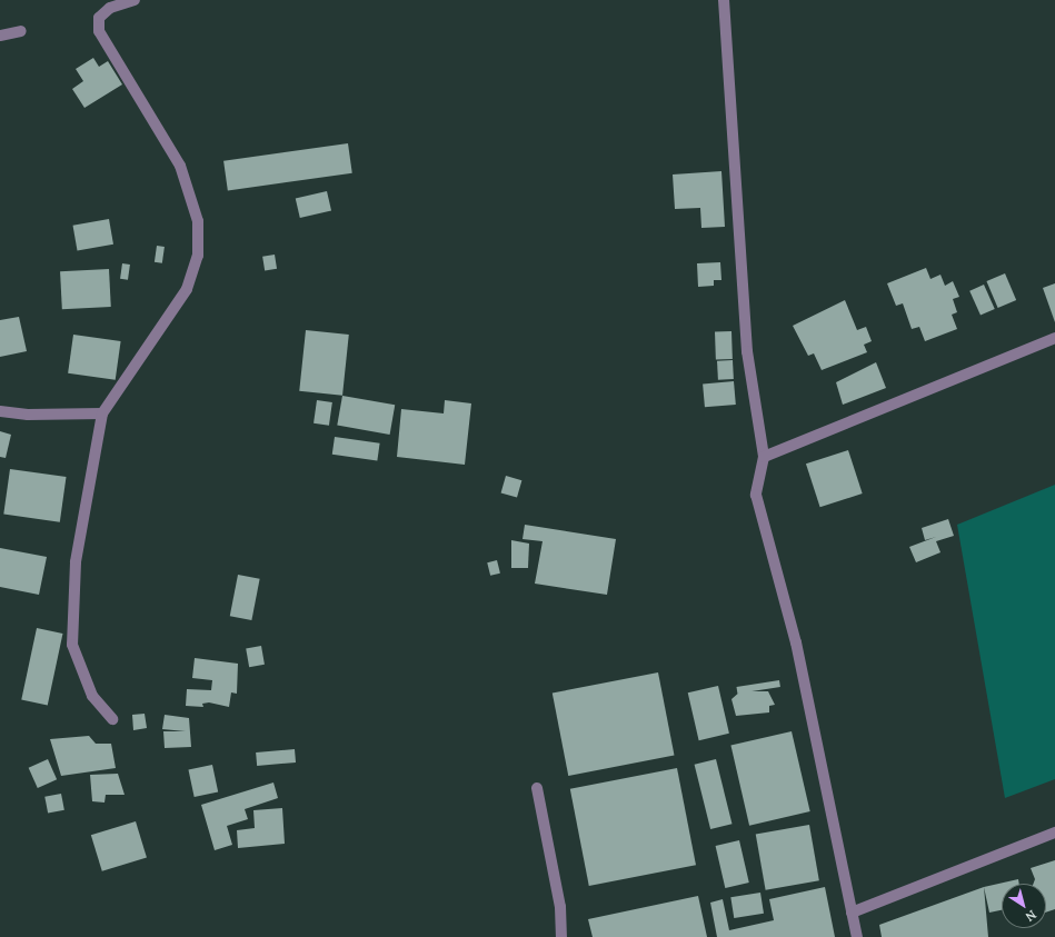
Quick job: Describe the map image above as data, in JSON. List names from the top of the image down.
{
  "north": "bottom right"
}
